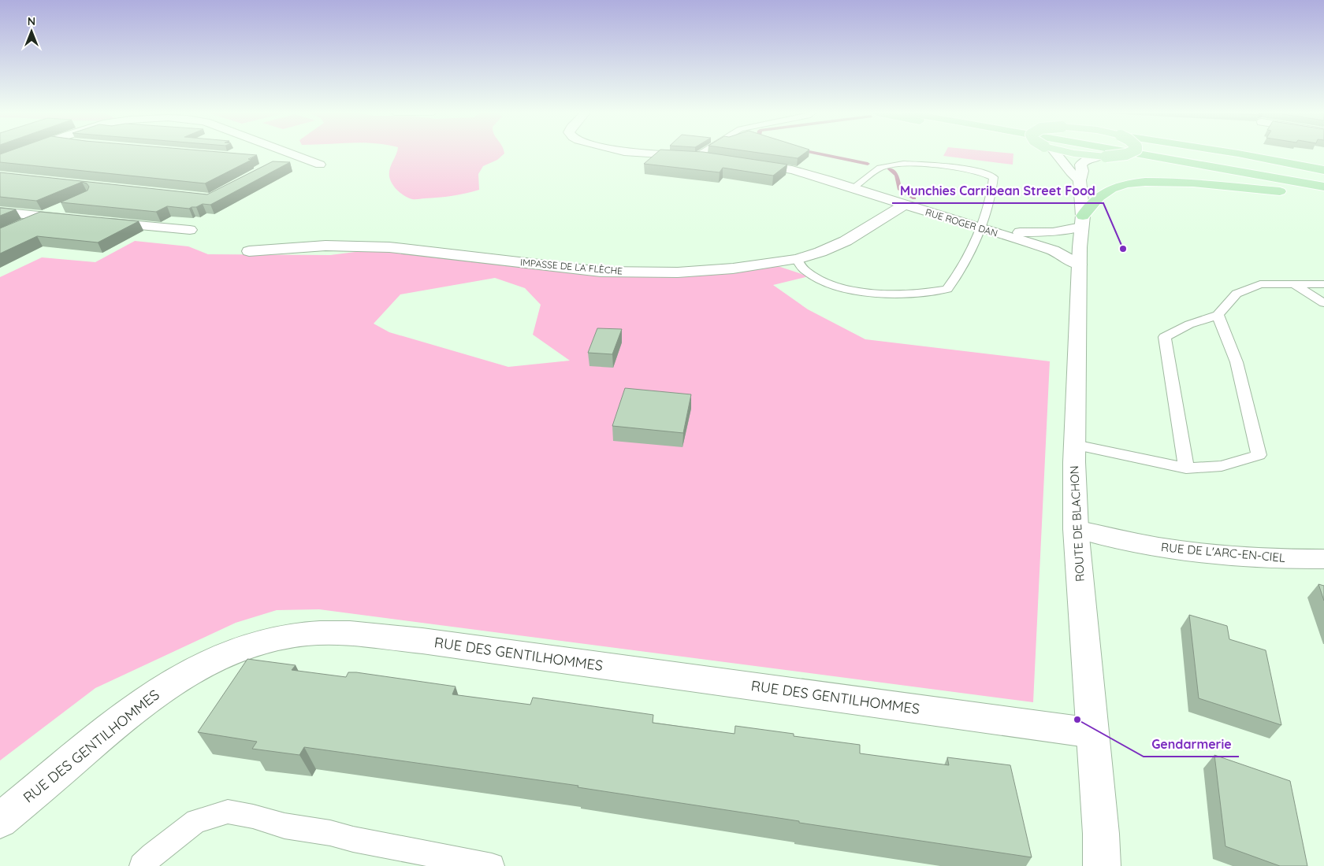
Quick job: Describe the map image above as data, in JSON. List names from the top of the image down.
{
  "streets": {
    "street": [
      "RUE ROGER DAN",
      "IMPASSE DE LA FLÈCHE",
      "ROUTE DE BLACHON",
      "RUE DE L'ARC-EN-CIEL",
      "RUE DES GENTILHOMMES"
    ]
  },
  "crossings": [
    ["RUE ROGER DAN", "IMPASSE DE LA FLÈCHE"],
    ["RUE ROGER DAN", "ROUTE DE BLACHON"],
    ["ROUTE DE BLACHON", "RUE DE L'ARC-EN-CIEL"],
    ["ROUTE DE BLACHON", "RUE DES GENTILHOMMES"]
  ],
  "places": ["Munchies Carribean Street Food", "Gendarmerie"],
  "north": "top"
}
